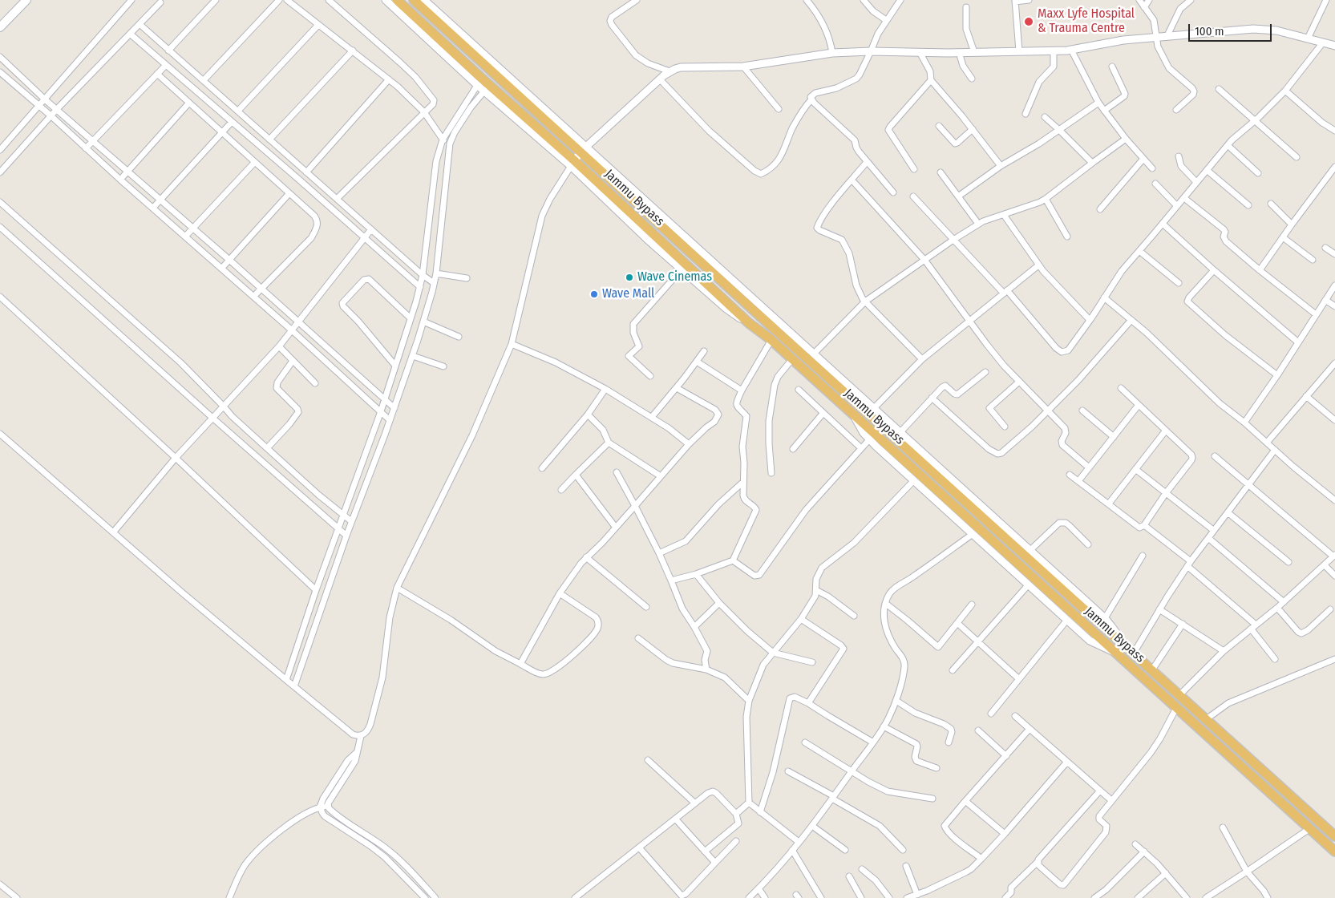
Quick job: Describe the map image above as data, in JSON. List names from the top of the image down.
{
  "streets": {
    "highway": ["Jammu Bypass"]
  },
  "places": ["Maxx Lyfe Hospital & Trauma Centre", "Wave Cinemas", "Wave Mall"],
  "scale_bar": "100 m"
}
